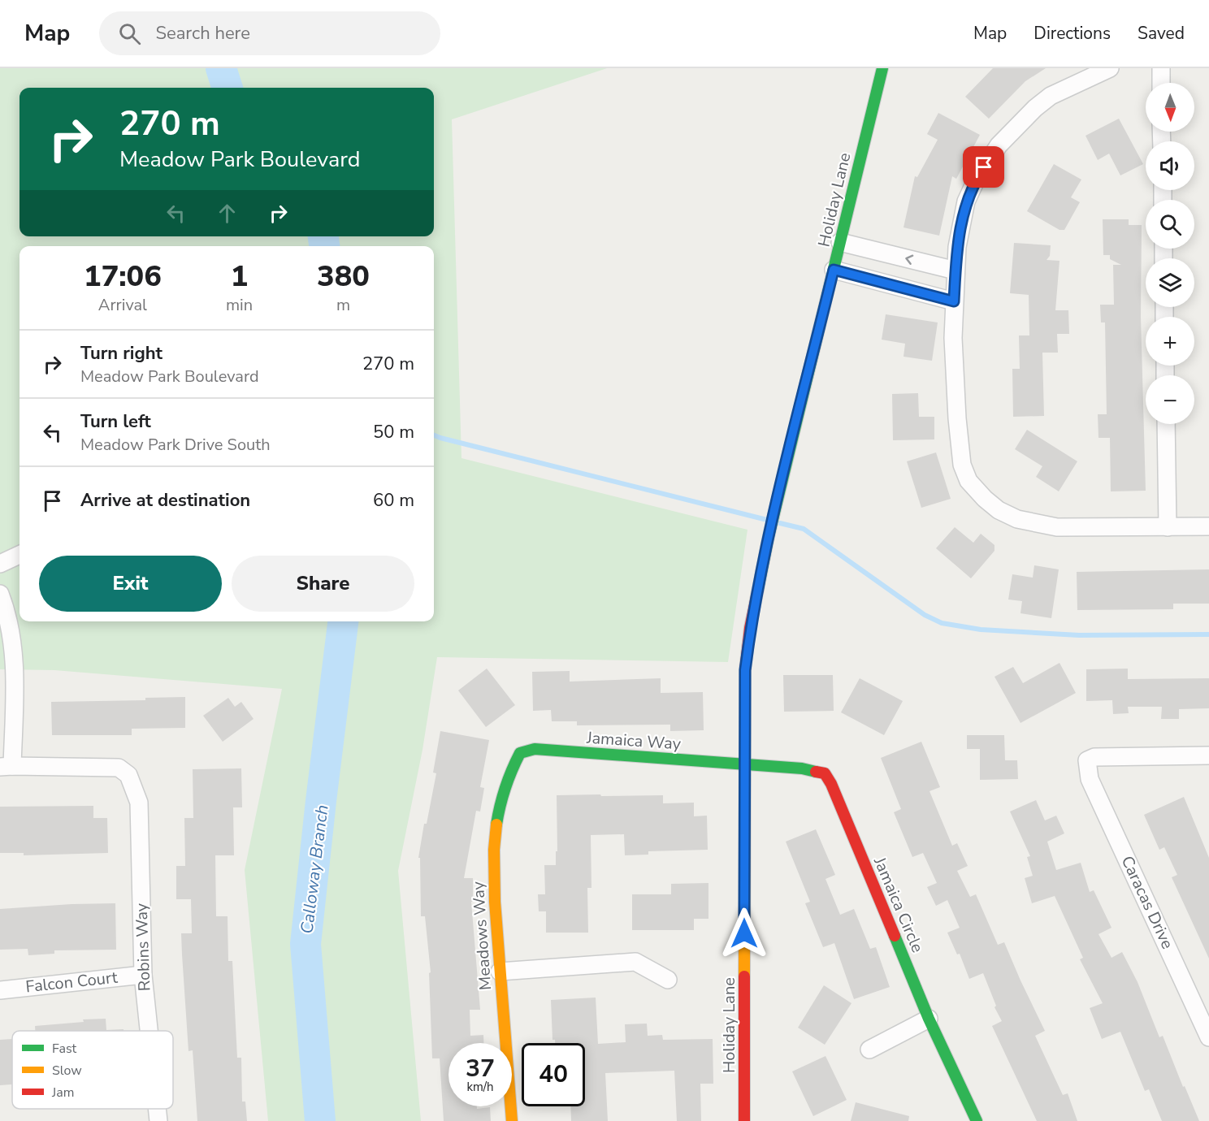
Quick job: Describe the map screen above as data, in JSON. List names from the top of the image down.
{
  "streets": {
    "street": [
      "Holiday Lane",
      "Jamaica Way",
      "Caracas Drive",
      "Jamaica Circle",
      "Meadows Way",
      "Robins Way",
      "Falcon Court"
    ]
  },
  "crossings": [
    ["Holiday Lane", "Jamaica Way"],
    ["Holiday Lane", "Jamaica Circle"],
    ["Jamaica Way", "Jamaica Circle"],
    ["Jamaica Way", "Meadows Way"],
    ["Robins Way", "Falcon Court"]
  ],
  "water": ["Calloway Branch"],
  "legend": ["Fast", "Slow", "Jam"],
  "north": "bottom",
  "page": {
    "header": "Map",
    "search": "Search here",
    "nav": ["Map", "Directions", "Saved"],
    "map_buttons": ["+", "−"],
    "turn": ["270 m", "Meadow Park Boulevard"],
    "eta": [
      "17:06",
      "Arrival",
      "1",
      "min",
      "380",
      "m"
    ],
    "list": [
      {
        "name": "Turn right",
        "note": "Meadow Park Boulevard",
        "value": "270 m"
      },
      {
        "name": "Turn left",
        "note": "Meadow Park Drive South",
        "value": "50 m"
      },
      {
        "name": "Arrive at destination",
        "value": "60 m"
      }
    ],
    "buttons": ["Exit", "Share"],
    "speed": "37 km/h",
    "limit": "40"
  }
}
